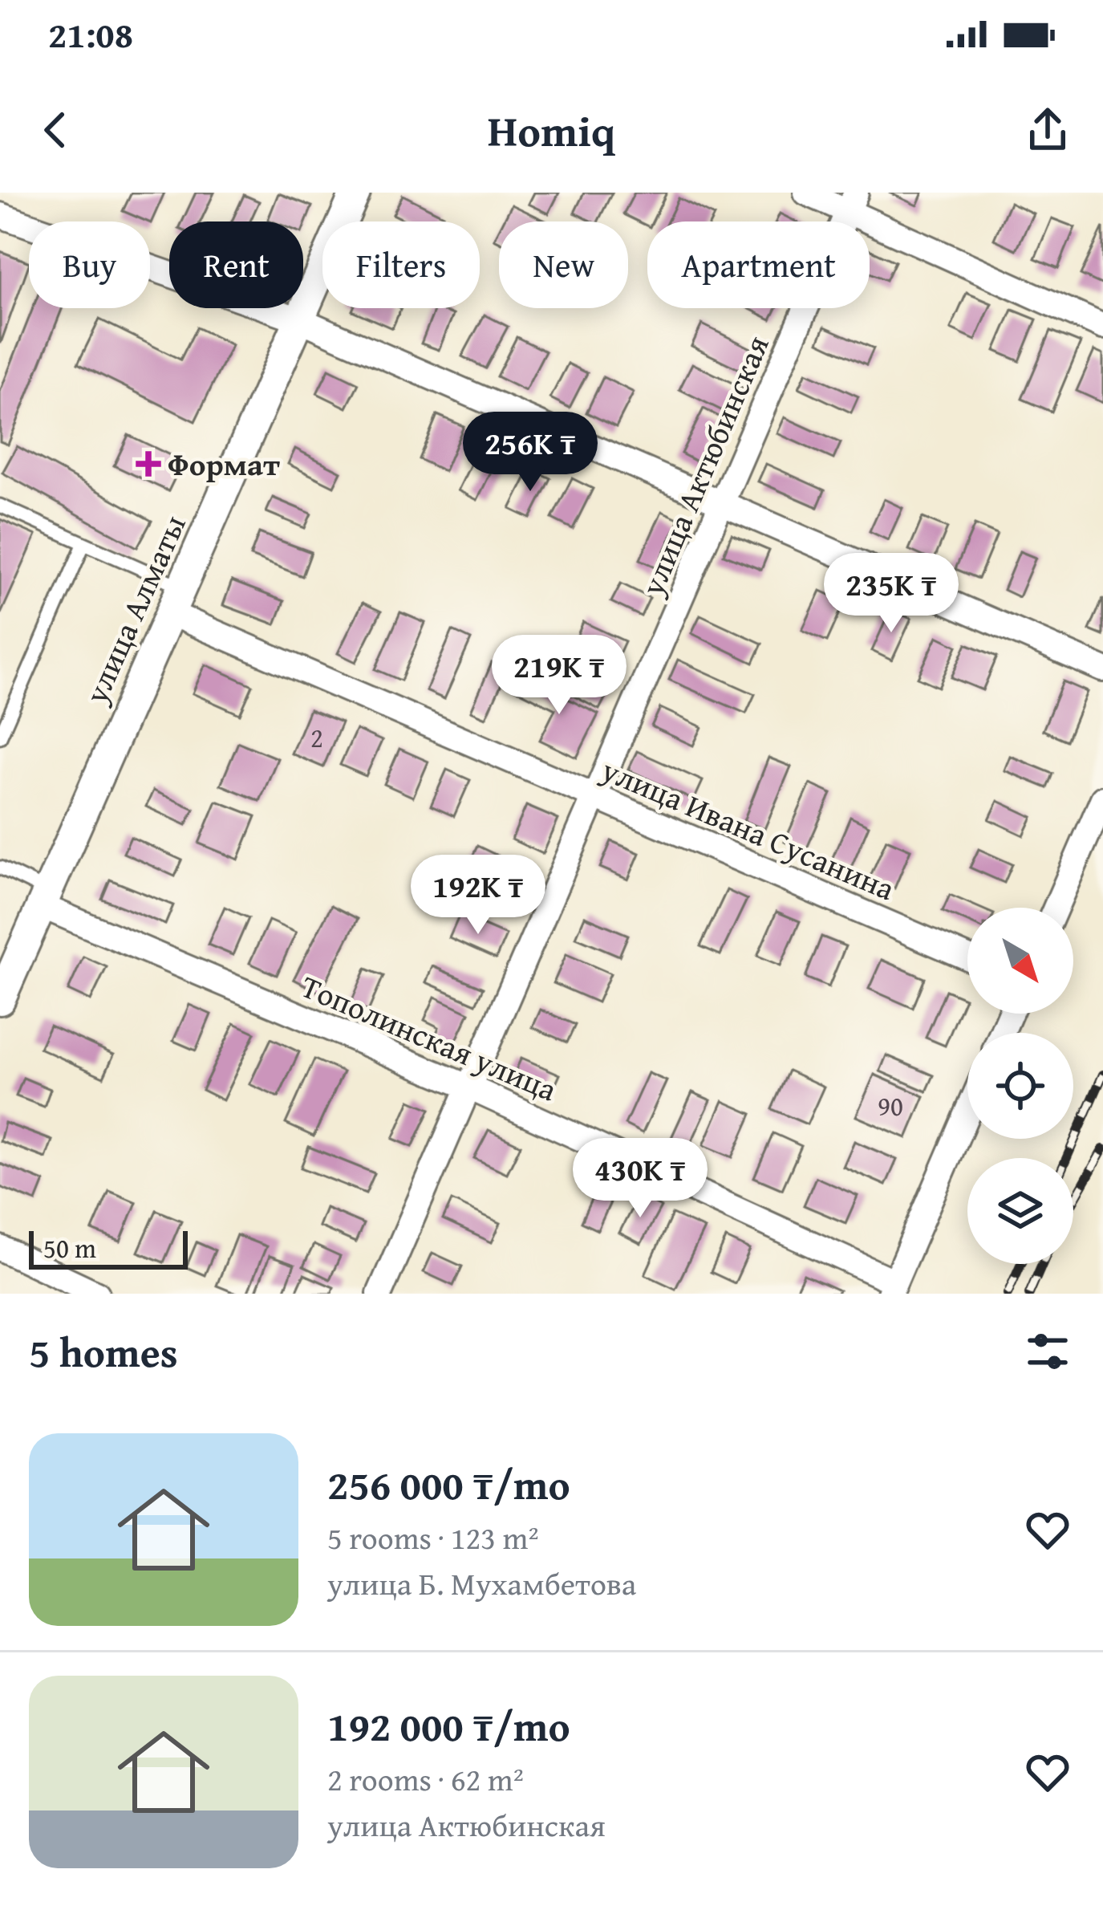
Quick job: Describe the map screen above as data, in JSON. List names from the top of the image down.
{
  "streets": {
    "street": [
      "улица Актюбинская",
      "улица Алматы",
      "улица Ивана Сусанина",
      "Тополинская улица"
    ]
  },
  "crossings": [
    ["улица Актюбинская", "улица Ивана Сусанина"],
    ["улица Актюбинская", "Тополинская улица"],
    ["улица Алматы", "улица Ивана Сусанина"],
    ["улица Алматы", "Тополинская улица"]
  ],
  "places": {
    "health": ["Формат"]
  },
  "house_numbers": ["2", "90"],
  "scale_bar": "50 m",
  "north": "bottom right",
  "page": {
    "status": "21:08",
    "header": "Homiq",
    "chip": [
      "Buy",
      "Rent",
      "Filters",
      "New",
      "Apartment"
    ],
    "price": [
      "256K ₸",
      "235K ₸",
      "219K ₸",
      "192K ₸",
      "430K ₸"
    ],
    "scale": "50 m",
    "heading": "5 homes",
    "list": [
      {
        "name": "256 000 ₸/mo",
        "note": "5 rooms · 123 m² · улица Б. Мухамбетова"
      },
      {
        "name": "192 000 ₸/mo",
        "note": "2 rooms · 62 m² · улица Актюбинская"
      }
    ]
  }
}
